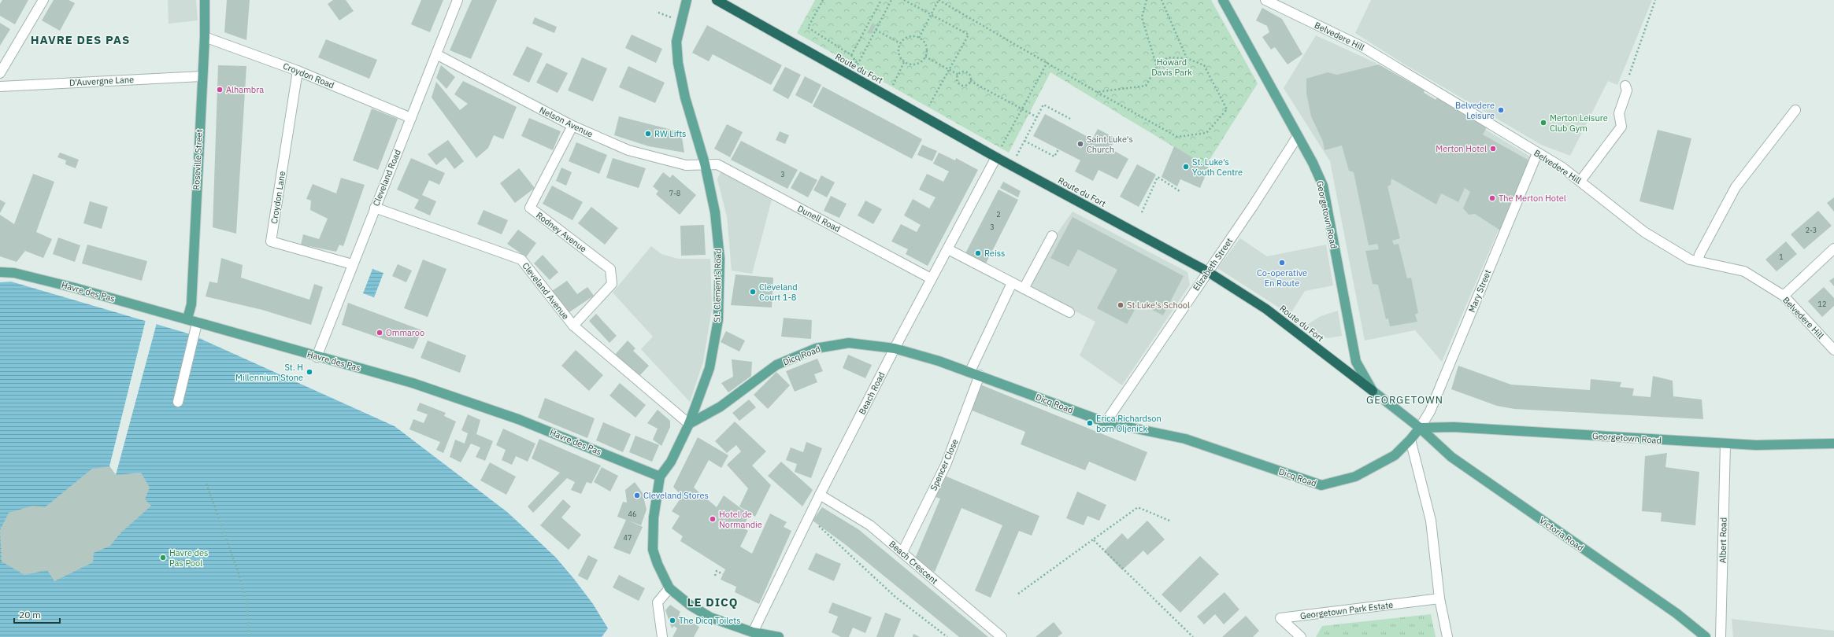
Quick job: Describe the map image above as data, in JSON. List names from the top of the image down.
{
  "streets": {
    "highway": ["Route du Fort"],
    "main road": [
      "Roseville Street",
      "Georgetown Road",
      "St. Clement's Road",
      "Havre des Pas",
      "Dicq Road",
      "Victoria Road"
    ],
    "street": [
      "Belvedere Hill",
      "Croydon Road",
      "D'Auvergne Lane",
      "Nelson Avenue",
      "Cleveland Road",
      "Croydon Lane",
      "Dunell Road",
      "Rodney Avenue",
      "Elizabeth Street",
      "Cleveland Avenue",
      "Mary Street",
      "Beach Road",
      "Spencer Close",
      "Albert Road",
      "Beach Crescent",
      "Georgetown Park Estate"
    ]
  },
  "crossings": [
    ["Belvedere Hill", "Mary Street"],
    ["Route du Fort", "Georgetown Road"],
    ["Route du Fort", "Elizabeth Street"],
    ["Route du Fort", "Mary Street"],
    ["Route du Fort", "Dicq Road"],
    ["Route du Fort", "Beach Road"],
    ["Route du Fort", "Victoria Road"],
    ["Croydon Road", "Roseville Street"],
    ["Croydon Road", "Cleveland Road"],
    ["Croydon Road", "Croydon Lane"],
    ["D'Auvergne Lane", "Roseville Street"],
    ["Nelson Avenue", "Cleveland Road"],
    ["Nelson Avenue", "Dunell Road"],
    ["Nelson Avenue", "Rodney Avenue"],
    ["Nelson Avenue", "St. Clement's Road"],
    ["Roseville Street", "Havre des Pas"],
    ["Cleveland Road", "Croydon Lane"],
    ["Cleveland Road", "Cleveland Avenue"],
    ["Cleveland Road", "Havre des Pas"],
    ["Georgetown Road", "Elizabeth Street"],
    ["Georgetown Road", "Mary Street"],
    ["Georgetown Road", "Dicq Road"],
    ["Georgetown Road", "Victoria Road"],
    ["Georgetown Road", "Albert Road"],
    ["Dunell Road", "St. Clement's Road"],
    ["Dunell Road", "Beach Road"],
    ["Rodney Avenue", "Cleveland Avenue"],
    ["Elizabeth Street", "Dicq Road"],
    ["St. Clement's Road", "Cleveland Avenue"],
    ["St. Clement's Road", "Havre des Pas"],
    ["St. Clement's Road", "Dicq Road"],
    ["Cleveland Avenue", "Dicq Road"],
    ["Mary Street", "Dicq Road"],
    ["Mary Street", "Victoria Road"],
    ["Dicq Road", "Beach Road"],
    ["Dicq Road", "Spencer Close"],
    ["Dicq Road", "Victoria Road"],
    ["Beach Road", "Beach Crescent"],
    ["Spencer Close", "Beach Crescent"]
  ],
  "districts": ["HAVRE DES PAS", "GEORGETOWN", "LE DICQ"],
  "parks": ["Howard Davis Park"],
  "places": [
    "Alhambra",
    "Belvedere Leisure",
    "Merton Leisure Club Gym",
    "RW Lifts",
    "Saint Luke's Church",
    "Merton Hotel",
    "St. Luke's Youth Centre",
    "The Merton Hotel",
    "Reiss",
    "Co-operative En Route",
    "Cleveland Court 1-8",
    "St Luke's School",
    "Ommaroo",
    "St. H Millennium Stone",
    "Erica Richardson born Oljenick",
    "Cleveland Stores",
    "Hotel de Normandie",
    "Havre des Pas Pool",
    "The Dicq Toilets"
  ],
  "house_numbers": [
    "3",
    "7-8",
    "2",
    "3",
    "2-3",
    "1",
    "12",
    "46",
    "47"
  ],
  "scale_bar": "20 m"
}
